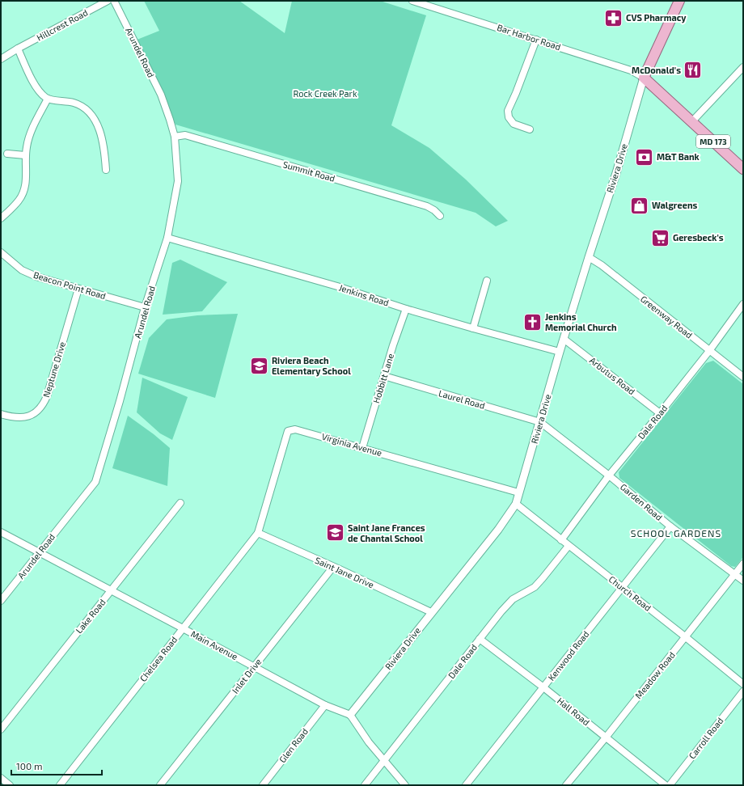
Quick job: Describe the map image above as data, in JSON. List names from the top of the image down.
{
  "streets": {
    "main road": ["MD 173"],
    "street": [
      "Hillcrest Road",
      "Bar Harbor Road",
      "Arundel Road",
      "Riviera Drive",
      "Summit Road",
      "Beacon Point Road",
      "Jenkins Road",
      "Greenway Road",
      "Neptune Drive",
      "Arbutus Road",
      "Hobbitt Lane",
      "Laurel Road",
      "Dale Road",
      "Virginia Avenue",
      "Garden Road",
      "Saint Jane Drive",
      "Church Road",
      "Lake Road",
      "Main Avenue",
      "Kenwood Road",
      "Chelsea Road",
      "Meadow Road",
      "Inlet Drive",
      "Hall Road",
      "Carroll Road",
      "Glen Road"
    ]
  },
  "crossings": [
    ["Bar Harbor Road", "MD 173"],
    ["Bar Harbor Road", "Riviera Drive"],
    ["Arundel Road", "Summit Road"],
    ["Arundel Road", "Beacon Point Road"],
    ["Arundel Road", "Jenkins Road"],
    ["Arundel Road", "Main Avenue"],
    ["MD 173", "Riviera Drive"],
    ["Riviera Drive", "Jenkins Road"],
    ["Riviera Drive", "Greenway Road"],
    ["Riviera Drive", "Arbutus Road"],
    ["Riviera Drive", "Laurel Road"],
    ["Riviera Drive", "Virginia Avenue"],
    ["Riviera Drive", "Garden Road"],
    ["Riviera Drive", "Saint Jane Drive"],
    ["Riviera Drive", "Church Road"],
    ["Riviera Drive", "Main Avenue"],
    ["Beacon Point Road", "Neptune Drive"],
    ["Jenkins Road", "Hobbitt Lane"],
    ["Greenway Road", "Dale Road"],
    ["Arbutus Road", "Dale Road"],
    ["Hobbitt Lane", "Laurel Road"],
    ["Hobbitt Lane", "Virginia Avenue"],
    ["Laurel Road", "Garden Road"],
    ["Dale Road", "Garden Road"],
    ["Dale Road", "Church Road"],
    ["Dale Road", "Hall Road"],
    ["Virginia Avenue", "Saint Jane Drive"],
    ["Virginia Avenue", "Chelsea Road"],
    ["Garden Road", "Kenwood Road"],
    ["Garden Road", "Meadow Road"],
    ["Saint Jane Drive", "Chelsea Road"],
    ["Saint Jane Drive", "Inlet Drive"],
    ["Church Road", "Kenwood Road"],
    ["Church Road", "Meadow Road"],
    ["Lake Road", "Main Avenue"],
    ["Main Avenue", "Chelsea Road"],
    ["Main Avenue", "Inlet Drive"],
    ["Main Avenue", "Glen Road"],
    ["Kenwood Road", "Hall Road"],
    ["Meadow Road", "Hall Road"]
  ],
  "districts": ["SCHOOL GARDENS"],
  "parks": ["Rock Creek Park"],
  "places": {
    "pharmacy": ["CVS Pharmacy"],
    "restaurant": ["McDonald's"],
    "bank": ["M&T Bank"],
    "shop": ["Walgreens"],
    "supermarket": ["Geresbeck's"],
    "church": ["Jenkins Memorial Church"],
    "school or university": ["Riviera Beach Elementary School", "Saint Jane Frances de Chantal School"]
  },
  "scale_bar": "100 m"
}
